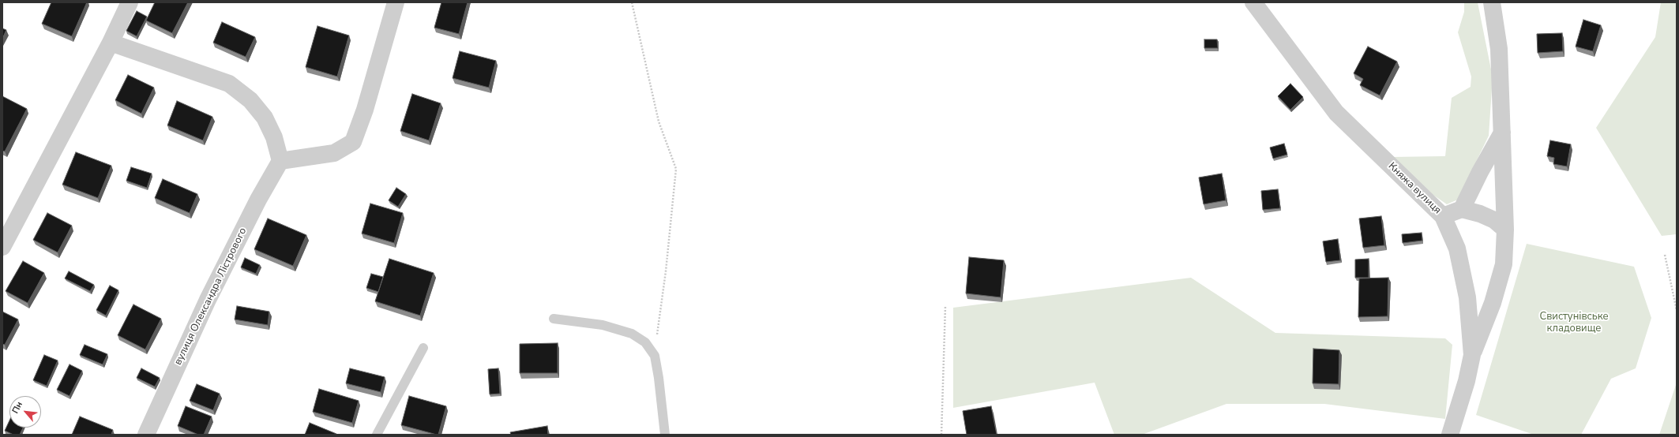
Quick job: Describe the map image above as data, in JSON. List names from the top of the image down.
{
  "streets": {
    "street": ["Княжа вулиця", "вулиця Олександра Лістрового"]
  },
  "parks": ["Свистунівське кладовище"],
  "north": "top left"
}
